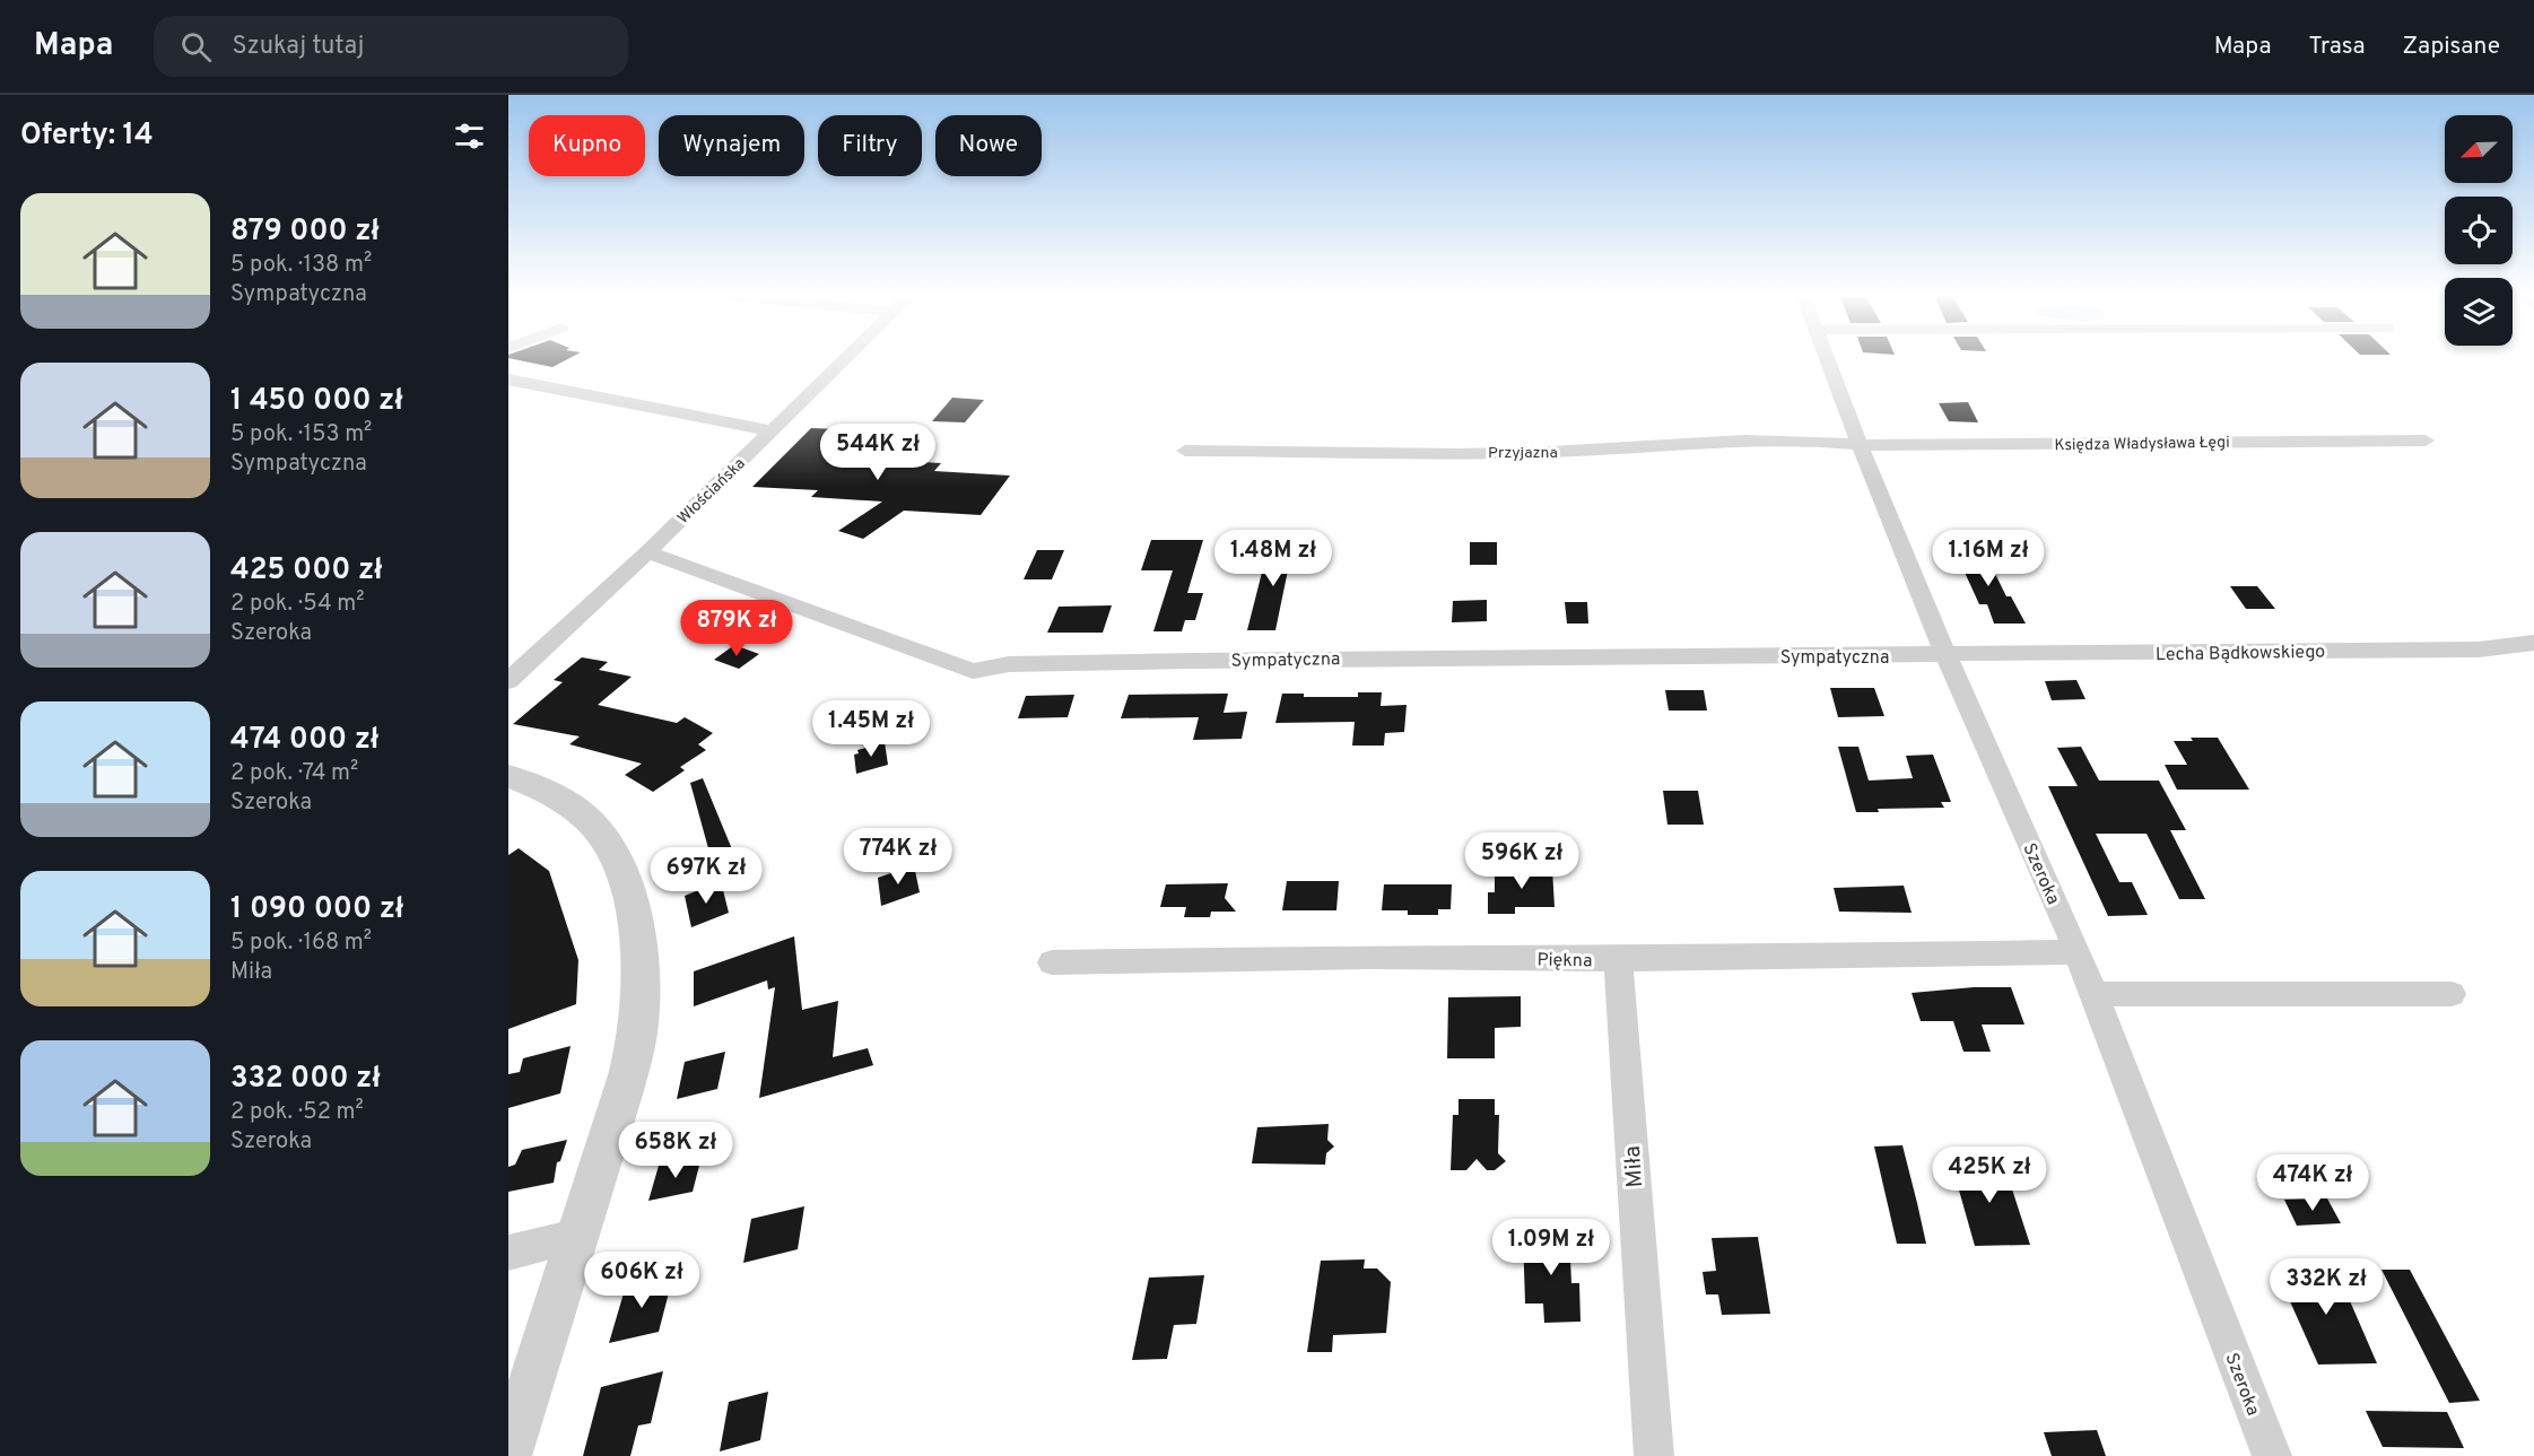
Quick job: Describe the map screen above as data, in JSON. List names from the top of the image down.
{
  "streets": {
    "street": [
      "Księdza Władysława Łęgi",
      "Przyjazna",
      "Włościańska",
      "Lecha Bądkowskiego",
      "Sympatyczna",
      "Szeroka",
      "Piękna",
      "Miła"
    ]
  },
  "crossings": [
    ["Księdza Władysława Łęgi", "Przyjazna"],
    ["Księdza Władysława Łęgi", "Szeroka"],
    ["Przyjazna", "Szeroka"],
    ["Włościańska", "Sympatyczna"],
    ["Lecha Bądkowskiego", "Sympatyczna"],
    ["Lecha Bądkowskiego", "Szeroka"],
    ["Sympatyczna", "Szeroka"],
    ["Szeroka", "Piękna"],
    ["Piękna", "Miła"]
  ],
  "north": "bottom left",
  "page": {
    "header": "Mapa",
    "search": "Szukaj tutaj",
    "nav": ["Mapa", "Trasa", "Zapisane"],
    "heading": "Oferty: 14",
    "chip": [
      "Kupno",
      "Wynajem",
      "Filtry",
      "Nowe"
    ],
    "list": [
      {
        "name": "879 000 zł",
        "note": "5 pok. · 138 m² · Sympatyczna"
      },
      {
        "name": "1 450 000 zł",
        "note": "5 pok. · 153 m² · Sympatyczna"
      },
      {
        "name": "425 000 zł",
        "note": "2 pok. · 54 m² · Szeroka"
      },
      {
        "name": "474 000 zł",
        "note": "2 pok. · 74 m² · Szeroka"
      },
      {
        "name": "1 090 000 zł",
        "note": "5 pok. · 168 m² · Miła"
      },
      {
        "name": "332 000 zł",
        "note": "2 pok. · 52 m² · Szeroka"
      }
    ],
    "price": [
      "544K zł",
      "1.48M zł",
      "1.16M zł",
      "879K zł",
      "1.45M zł",
      "774K zł",
      "596K zł",
      "697K zł",
      "658K zł",
      "425K zł",
      "474K zł",
      "1.09M zł",
      "606K zł",
      "332K zł"
    ]
  }
}
